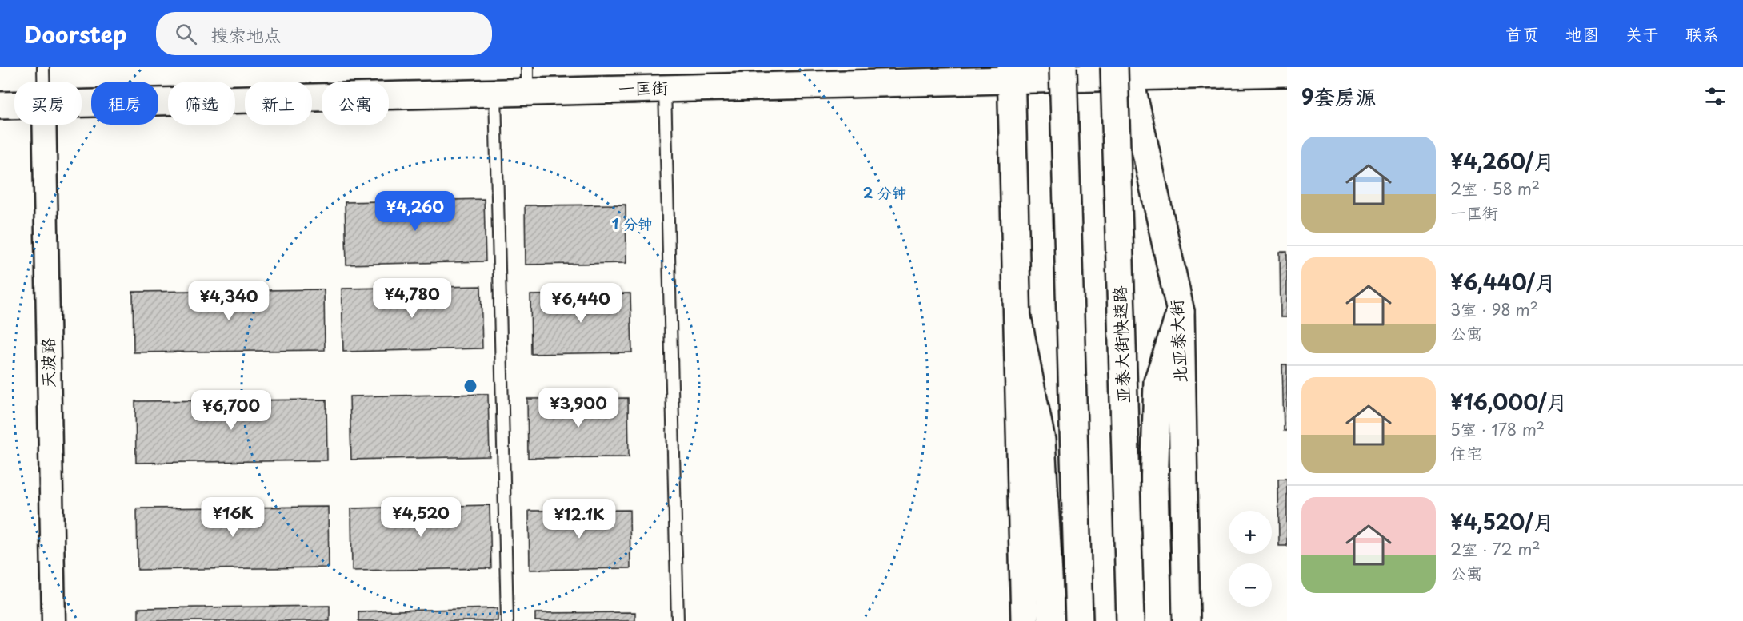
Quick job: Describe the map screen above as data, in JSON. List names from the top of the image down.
{
  "streets": {
    "main road": ["一匡街", "北亚泰大街", "亚泰大街快速路"],
    "street": ["天波路"]
  },
  "crossings": [
    ["一匡街", "北亚泰大街"],
    ["一匡街", "亚泰大街快速路"],
    ["北亚泰大街", "亚泰大街快速路"]
  ],
  "page": {
    "header": "Doorstep",
    "search": "搜索地点",
    "nav": [
      "首页",
      "地图",
      "关于",
      "联系"
    ],
    "heading": "9套房源",
    "chip": [
      "买房",
      "租房",
      "筛选",
      "新上",
      "公寓"
    ],
    "list": [
      {
        "name": "¥4,260/月",
        "note": "2室 · 58 m² · 一匡街"
      },
      {
        "name": "¥6,440/月",
        "note": "3室 · 98 m² · 公寓"
      },
      {
        "name": "¥16,000/月",
        "note": "5室 · 178 m² · 住宅"
      },
      {
        "name": "¥4,520/月",
        "note": "2室 · 72 m² · 公寓"
      }
    ],
    "price": [
      "¥4,260",
      "¥4,780",
      "¥4,340",
      "¥6,440",
      "¥3,900",
      "¥6,700",
      "¥16K",
      "¥4,520",
      "¥12.1K"
    ],
    "map_buttons": ["+", "−"]
  },
  "rings": ["2 分钟", "1 分钟"]
}
